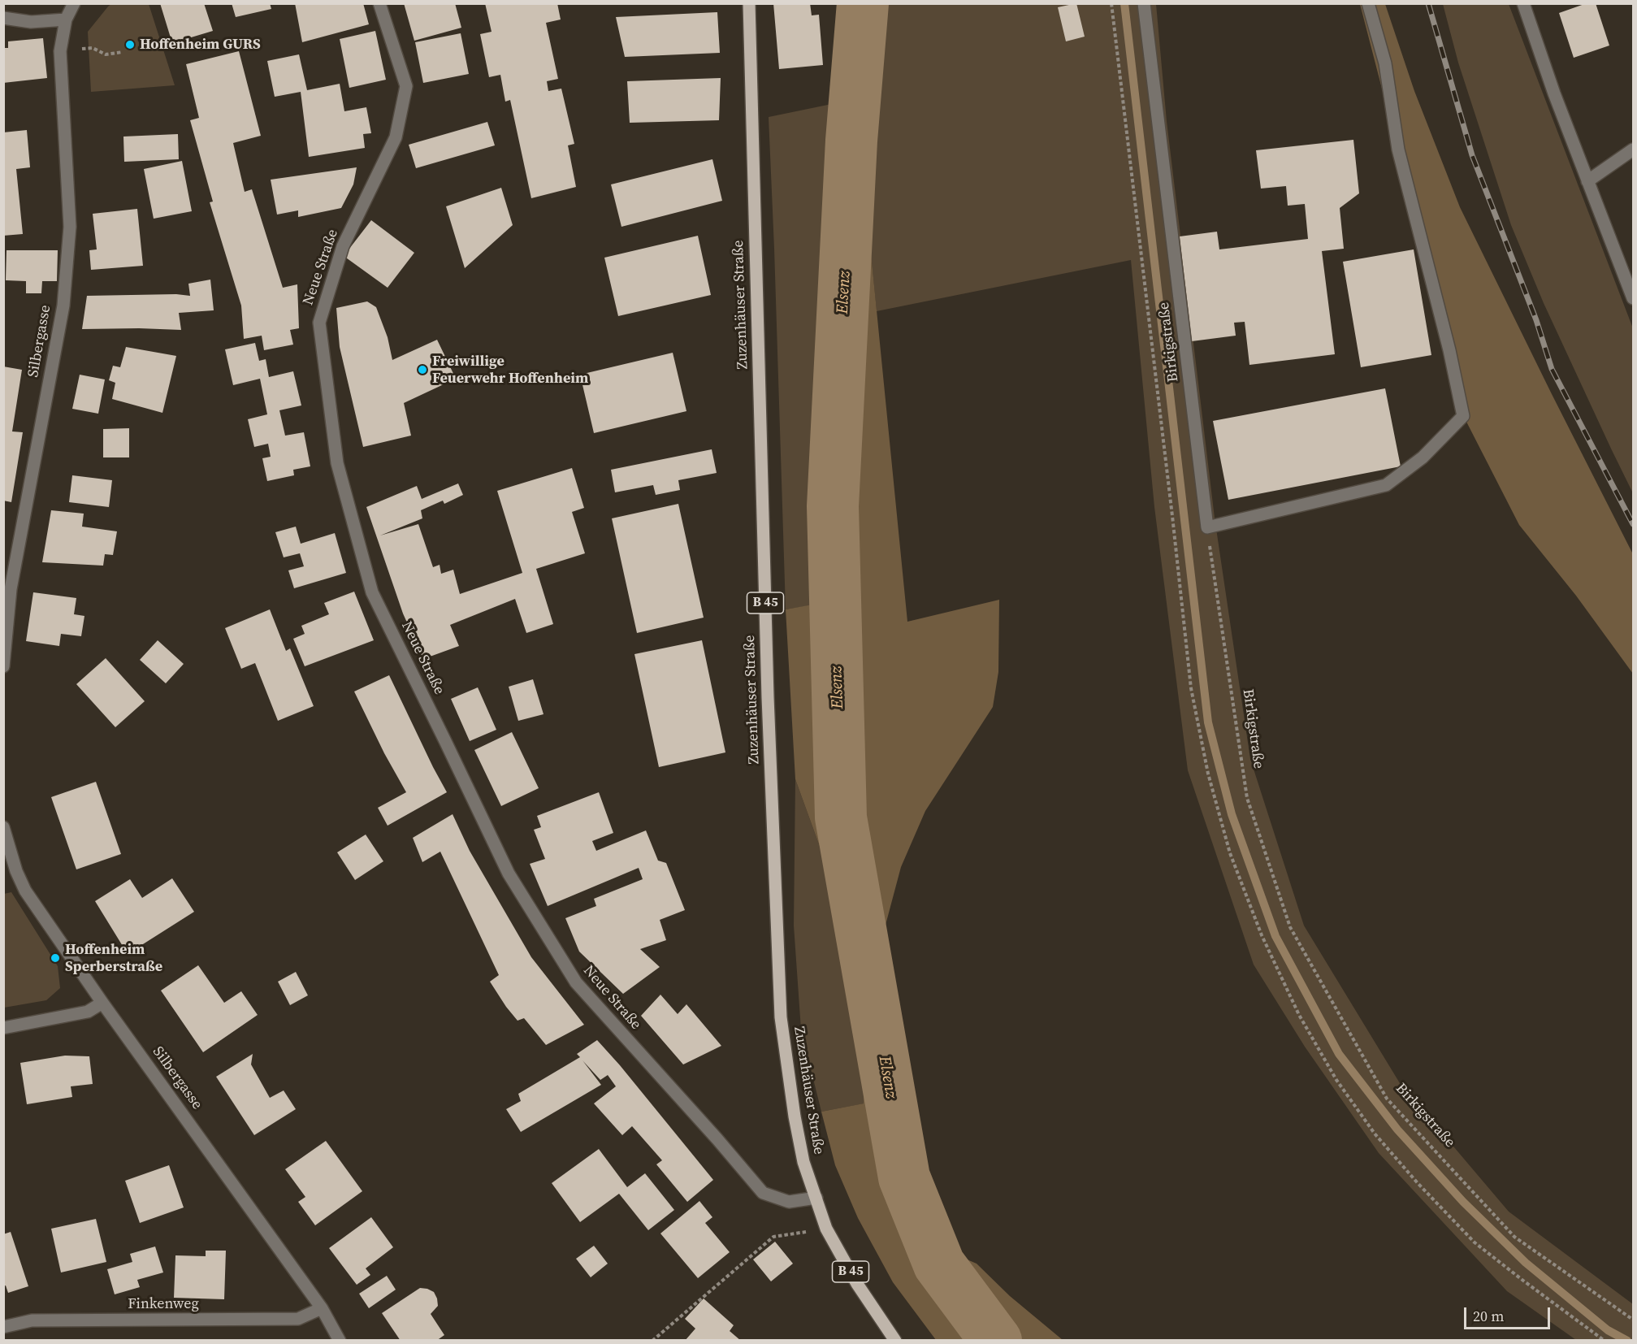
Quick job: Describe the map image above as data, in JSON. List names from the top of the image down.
{
  "streets": {
    "main road": ["Zuzenhäuser Straße", "B 45"],
    "street": [
      "Neue Straße",
      "Silbergasse",
      "Birkigstraße",
      "Finkenweg"
    ]
  },
  "crossings": [
    ["Neue Straße", "Zuzenhäuser Straße"],
    ["Silbergasse", "Finkenweg"]
  ],
  "water": ["Elsenz"],
  "places": ["Hoffenheim GURS", "Freiwillige Feuerwehr Hoffenheim", "Hoffenheim Sperberstraße"],
  "scale_bar": "20 m"
}
